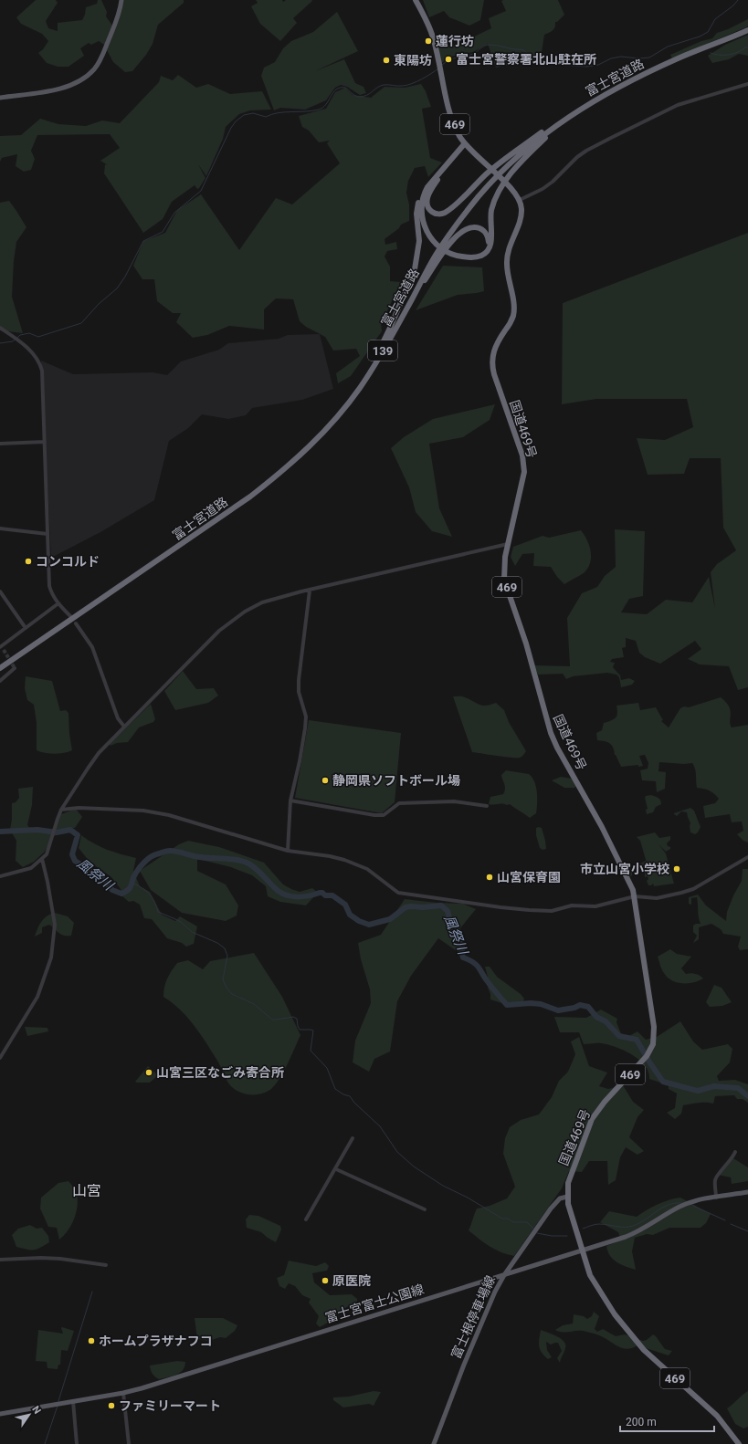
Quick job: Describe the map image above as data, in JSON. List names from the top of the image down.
{
  "streets": {
    "highway": [
      "富士宮道路",
      "469",
      "139",
      "国道469号"
    ],
    "main road": ["富士宮富士公園線", "富士根停車場線"]
  },
  "crossings": [
    ["469", "国道469号"],
    ["国道469号", "富士宮富士公園線"],
    ["国道469号", "富士根停車場線"],
    ["富士宮富士公園線", "富士根停車場線"]
  ],
  "districts": ["山宮"],
  "water": ["風祭川"],
  "places": [
    "蓮行坊",
    "富士宮警察署北山駐在所",
    "東陽坊",
    "コンコルド",
    "静岡県ソフトボール場",
    "市立山宮小学校",
    "山宮保育園",
    "山宮三区なごみ寄合所",
    "原医院",
    "ホームプラザナフコ",
    "ファミリーマート"
  ],
  "scale_bar": "200 m",
  "north": "top right"
}
